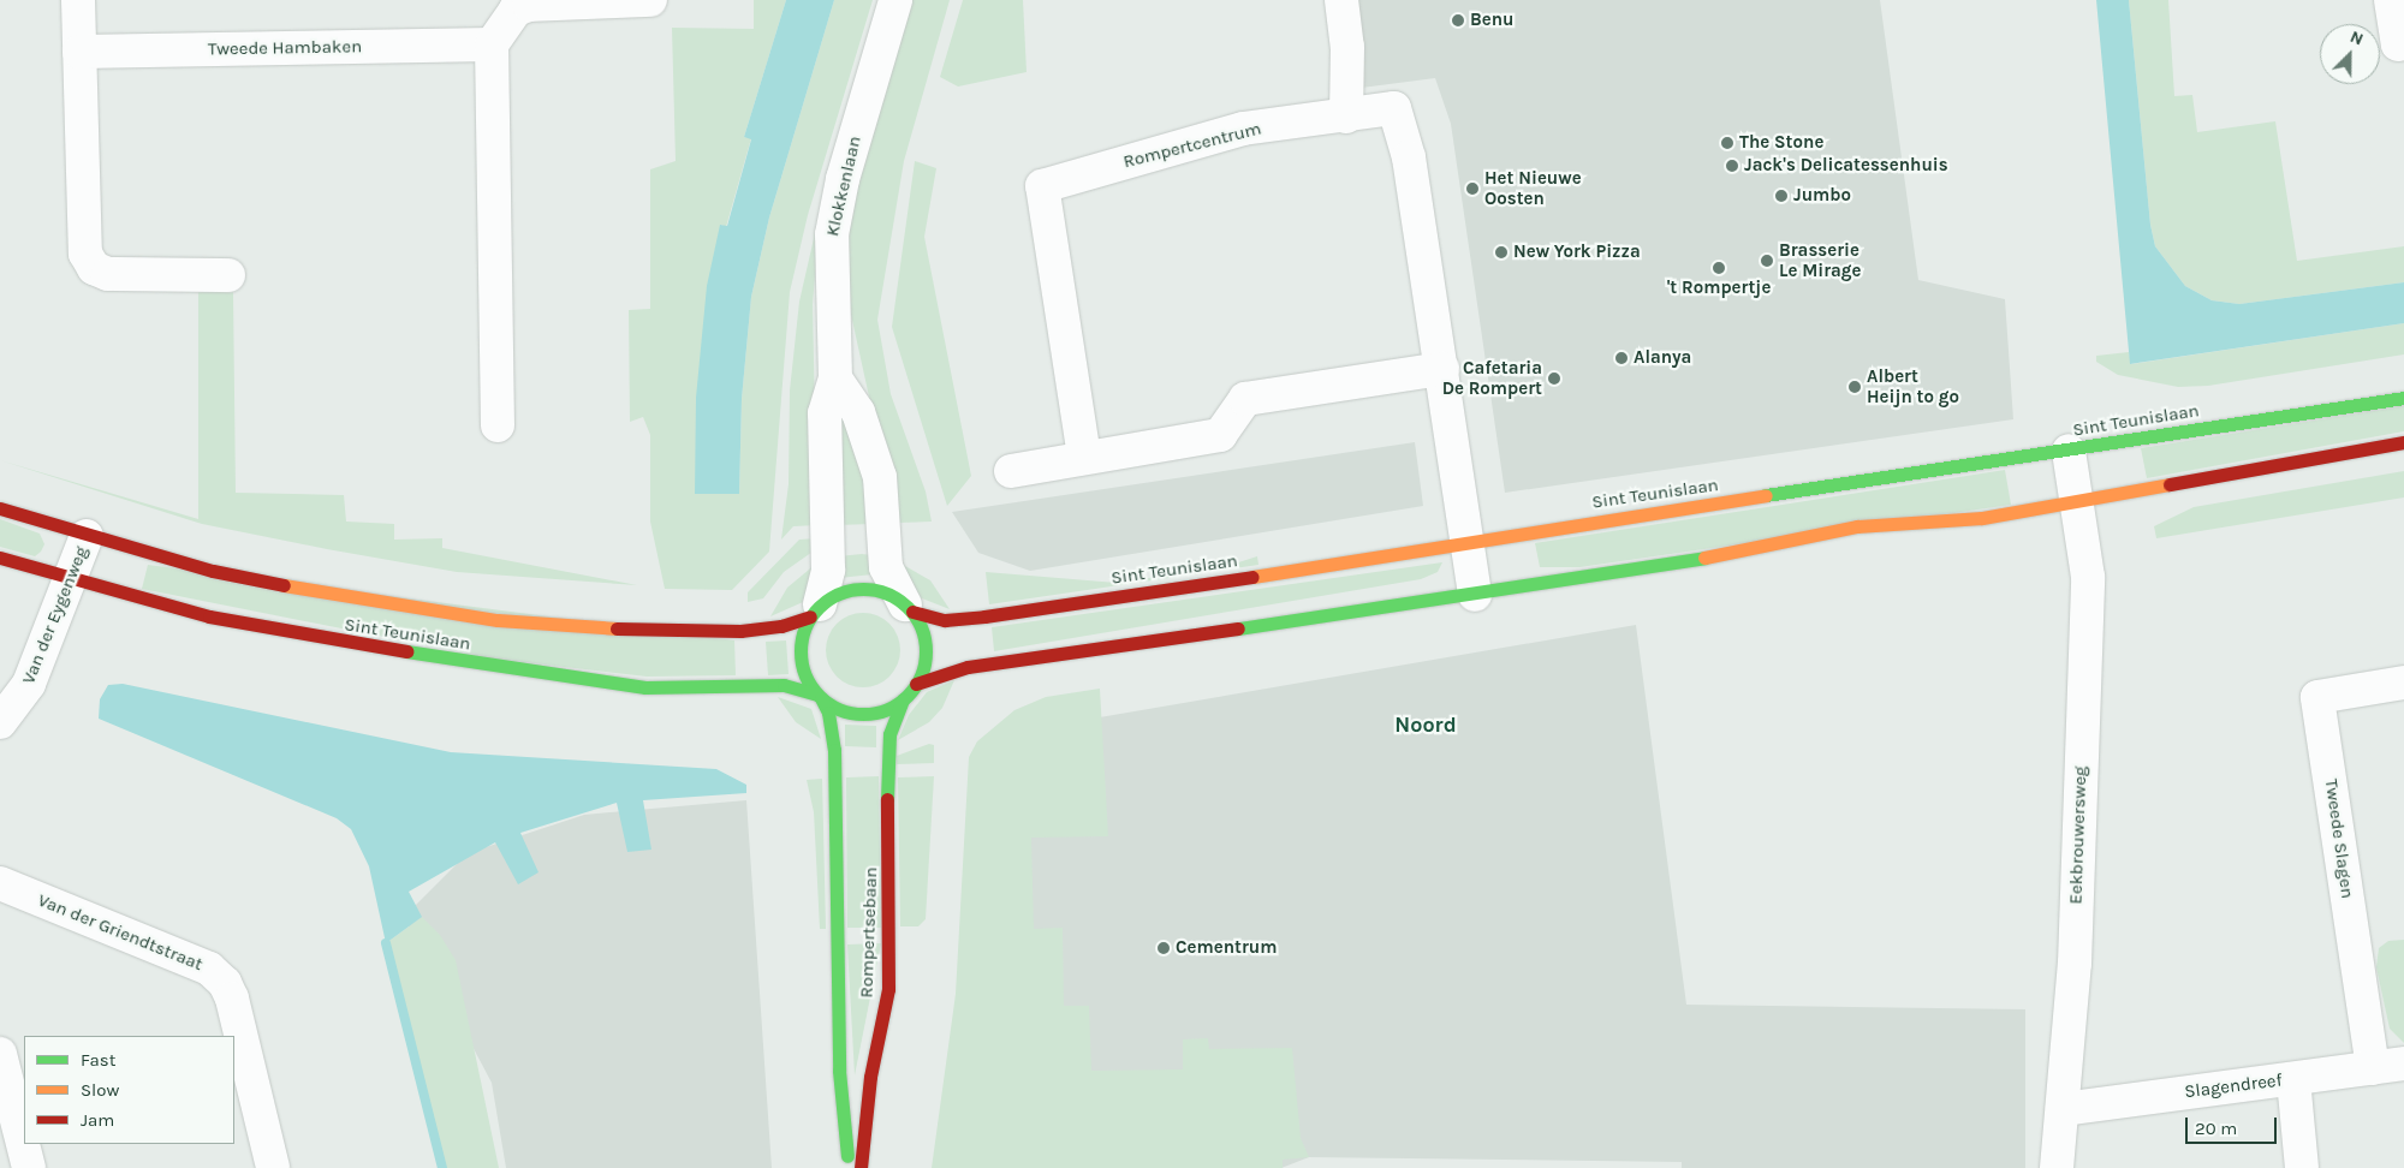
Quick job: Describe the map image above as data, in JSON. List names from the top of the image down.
{
  "streets": {
    "street": [
      "Tweede Hambaken",
      "Rompertcentrum",
      "Klokkenlaan",
      "Sint Teunislaan",
      "Van der Eygenweg",
      "Eekbrouwersweg",
      "Tweede Slagen",
      "Van der Griendtstraat",
      "Rompertsebaan",
      "Slagendreef"
    ]
  },
  "crossings": [
    ["Rompertcentrum", "Sint Teunislaan"],
    ["Klokkenlaan", "Sint Teunislaan"],
    ["Klokkenlaan", "Rompertsebaan"],
    ["Sint Teunislaan", "Van der Eygenweg"],
    ["Sint Teunislaan", "Eekbrouwersweg"],
    ["Sint Teunislaan", "Rompertsebaan"],
    ["Eekbrouwersweg", "Slagendreef"],
    ["Tweede Slagen", "Slagendreef"]
  ],
  "districts": ["Noord"],
  "places": [
    "Benu",
    "The Stone",
    "Jack's Delicatessenhuis",
    "Het Nieuwe Oosten",
    "Jumbo",
    "New York Pizza",
    "Brasserie Le Mirage",
    "'t Rompertje",
    "Alanya",
    "Cafetaria De Rompert",
    "Albert Heijn to go",
    "Cementrum"
  ],
  "legend": ["Fast", "Slow", "Jam"],
  "scale_bar": "20 m",
  "north": "top right"
}
